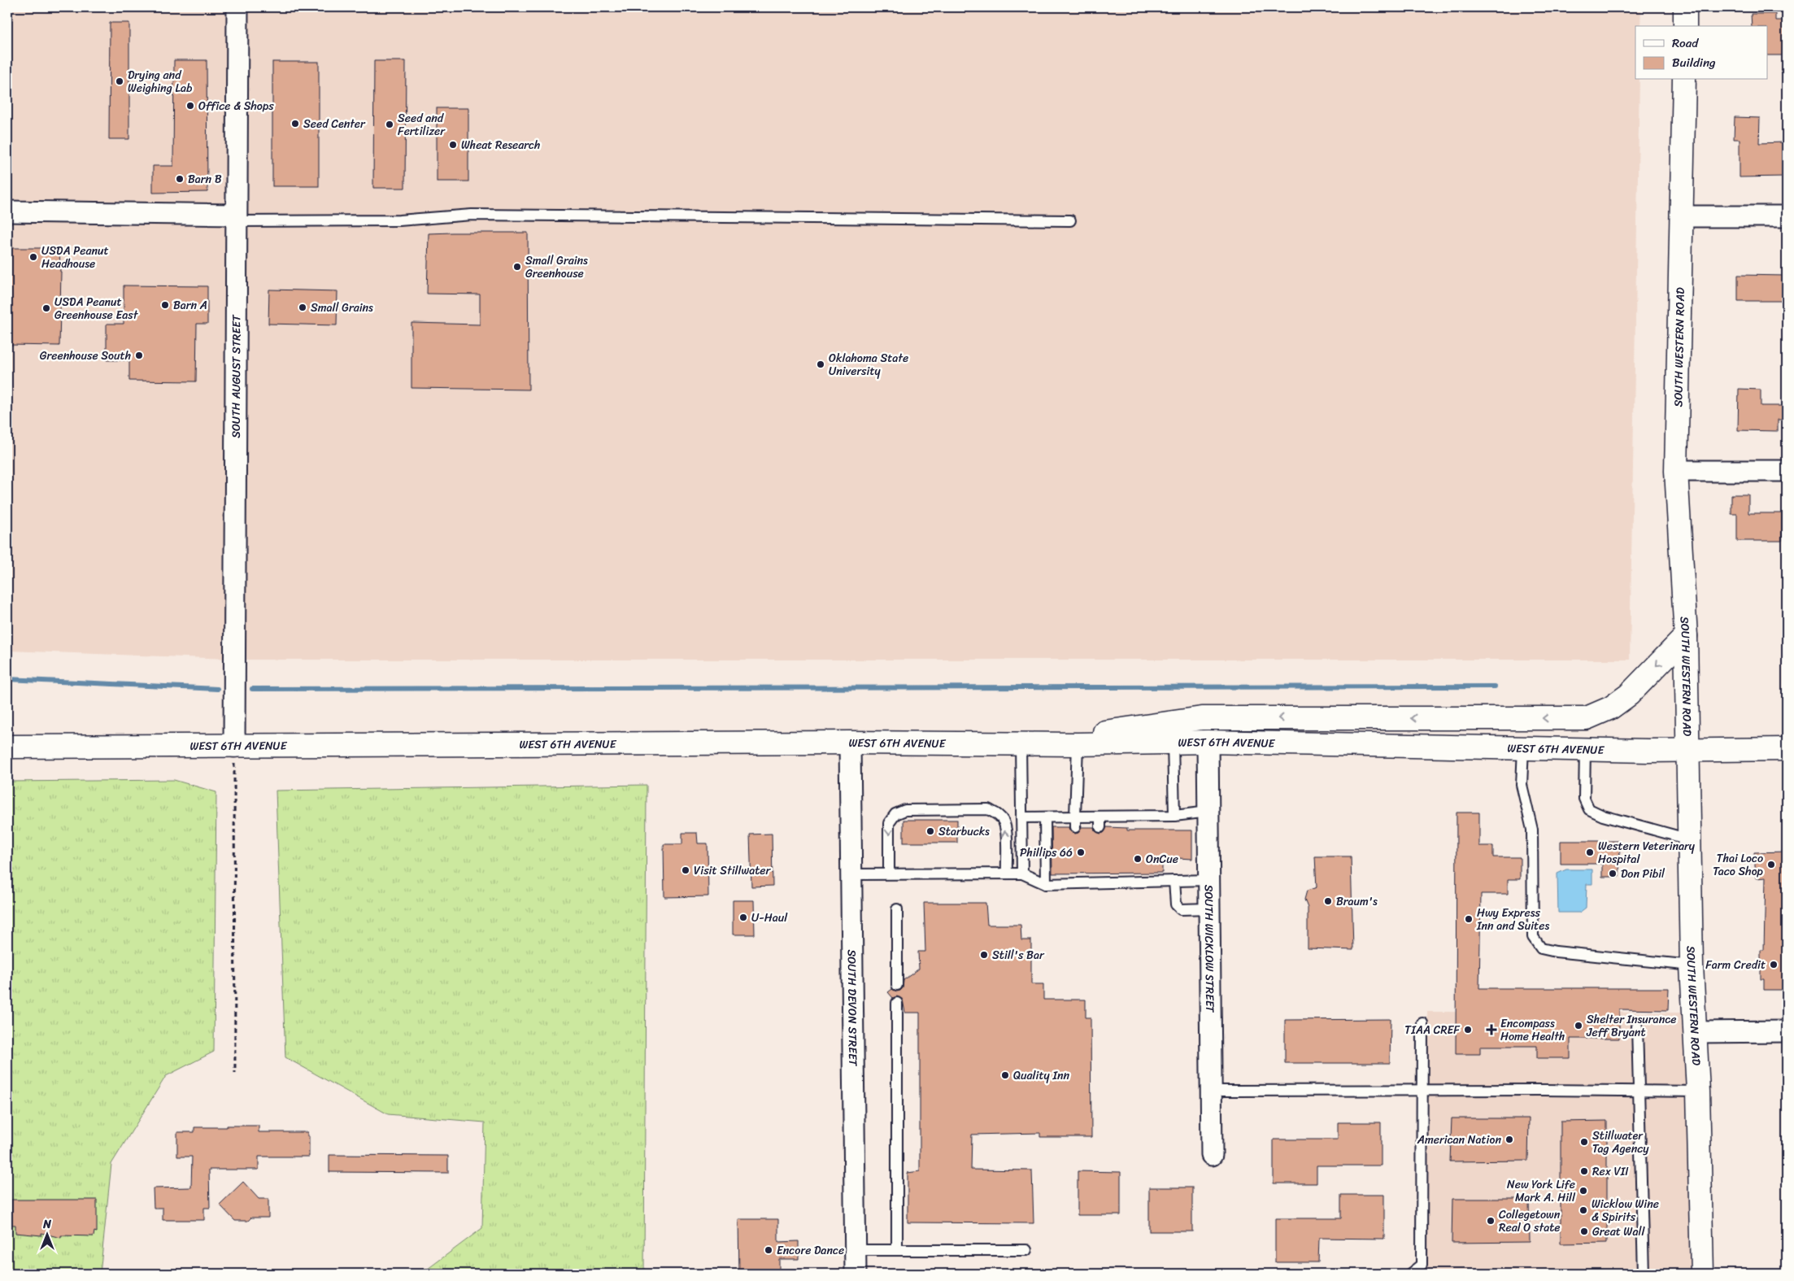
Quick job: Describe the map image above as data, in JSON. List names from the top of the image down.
{
  "streets": {
    "main road": ["SOUTH WESTERN ROAD", "WEST 6TH AVENUE"],
    "street": ["SOUTH AUGUST STREET", "SOUTH WICKLOW STREET", "SOUTH DEVON STREET"]
  },
  "crossings": [
    ["SOUTH WESTERN ROAD", "WEST 6TH AVENUE"],
    ["SOUTH AUGUST STREET", "WEST 6TH AVENUE"],
    ["WEST 6TH AVENUE", "SOUTH WICKLOW STREET"],
    ["WEST 6TH AVENUE", "SOUTH DEVON STREET"]
  ],
  "places": {
    "other": [
      "Drying and Weighing Lab",
      "Office & Shops",
      "Seed Center",
      "Seed and Fertilizer",
      "Wheat Research",
      "Barn B",
      "USDA Peanut Headhouse",
      "Small Grains Greenhouse",
      "Barn A",
      "Small Grains",
      "USDA Peanut Greenhouse East",
      "Greenhouse South",
      "Oklahoma State University",
      "Starbucks",
      "Phillips 66",
      "Western Veterinary Hospital",
      "OnCue",
      "Thai Loco Taco Shop",
      "Visit Stillwater",
      "Don Pibil",
      "Braum's",
      "U-Haul",
      "Hwy Express Inn and Suites",
      "Still's Bar",
      "Farm Credit",
      "Shelter Insurance Jeff Bryant",
      "TIAA CREF",
      "Quality Inn",
      "American Nation",
      "Stillwater Tag Agency",
      "Rex VII",
      "New York Life Mark A. Hill",
      "Wicklow Wine & Spirits",
      "Collegetown Real O state",
      "Great Wall",
      "Encore Dance"
    ],
    "health": ["Encompass Home Health"]
  },
  "legend": ["Road", "Building"],
  "north": "top"
}
